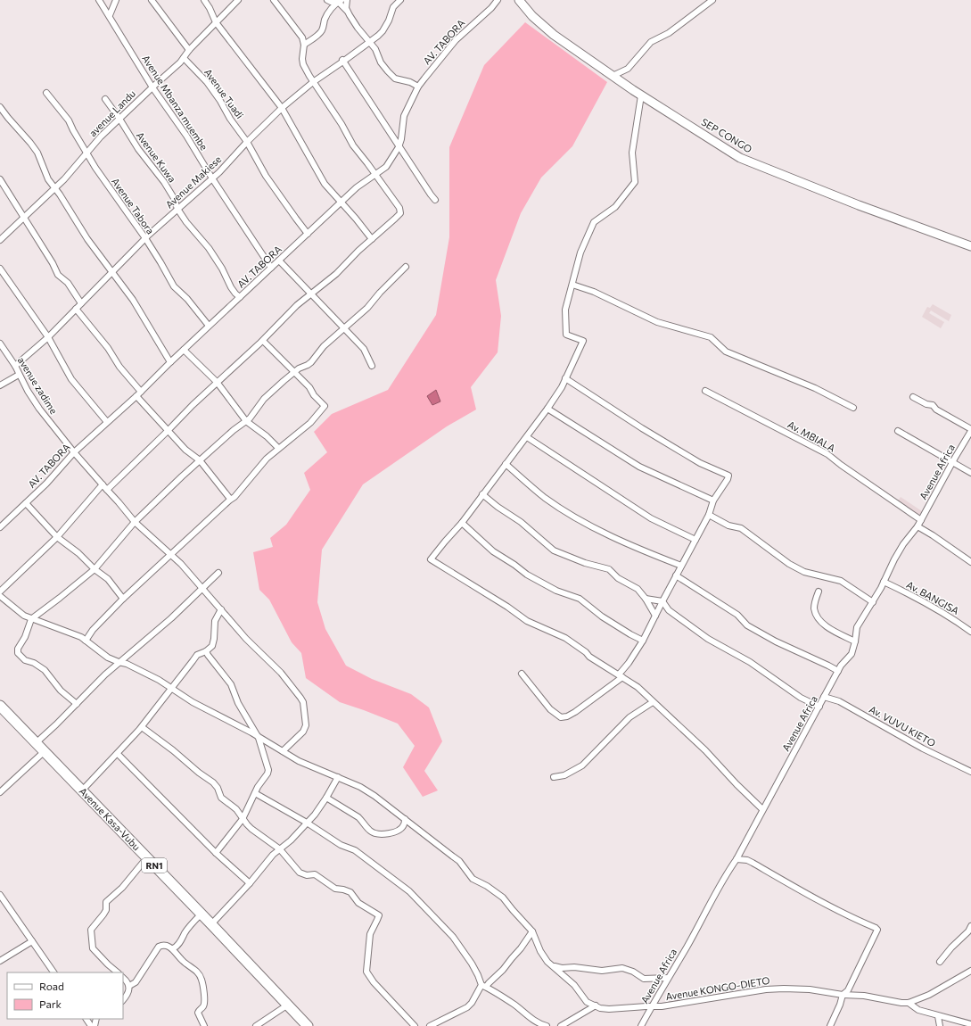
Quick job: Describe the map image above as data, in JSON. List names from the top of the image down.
{
  "streets": {
    "highway": ["Avenue Kasa-Vubu", "RN1"],
    "street": [
      "AV. TABORA",
      "Avenue Tuadi",
      "Avenue Mbanza muembe",
      "avenue Landu",
      "SEP CONGO",
      "Avenue Kuwa",
      "Avenue Makiese",
      "Avenue Tabora",
      "avenue zadime",
      "Av. MBIALA",
      "Avenue Africa",
      "Av. BANGISA",
      "Av. VUVU KIETO",
      "Avenue KONGO-DIETO"
    ]
  },
  "crossings": [
    ["AV. TABORA", "Avenue Tuadi"],
    ["AV. TABORA", "Avenue Mbanza muembe"],
    ["AV. TABORA", "Avenue Kuwa"],
    ["AV. TABORA", "Avenue Tabora"],
    ["AV. TABORA", "avenue zadime"],
    ["Avenue Tuadi", "avenue Landu"],
    ["Avenue Tuadi", "Avenue Makiese"],
    ["Avenue Mbanza muembe", "avenue Landu"],
    ["Avenue Mbanza muembe", "Avenue Makiese"],
    ["avenue Landu", "Avenue Kuwa"],
    ["avenue Landu", "Avenue Tabora"],
    ["Avenue Kuwa", "Avenue Makiese"],
    ["Avenue Makiese", "Avenue Tabora"],
    ["Avenue Makiese", "avenue zadime"],
    ["Av. MBIALA", "Avenue Africa"],
    ["Avenue Africa", "Av. BANGISA"],
    ["Avenue Africa", "Av. VUVU KIETO"],
    ["Avenue Africa", "Avenue KONGO-DIETO"]
  ],
  "legend": ["Road", "Park"]
}
